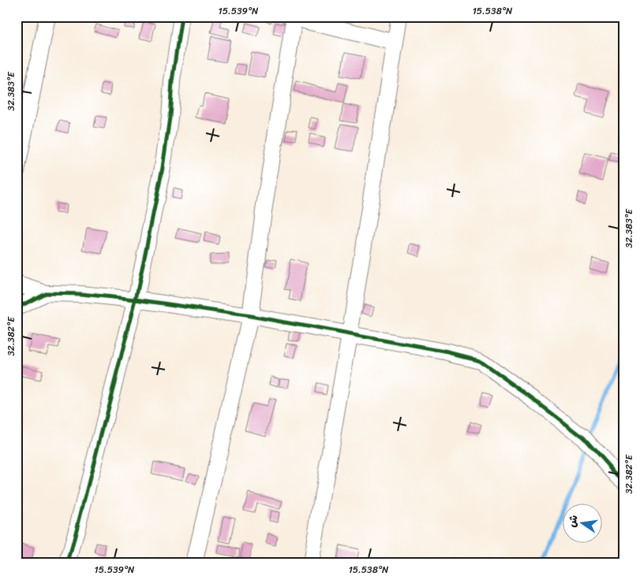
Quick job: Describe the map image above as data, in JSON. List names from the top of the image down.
{
  "north": "left",
  "coordinates": [
    "15.539°N",
    "15.538°N",
    "32.383°E",
    "32.382°E"
  ]
}
